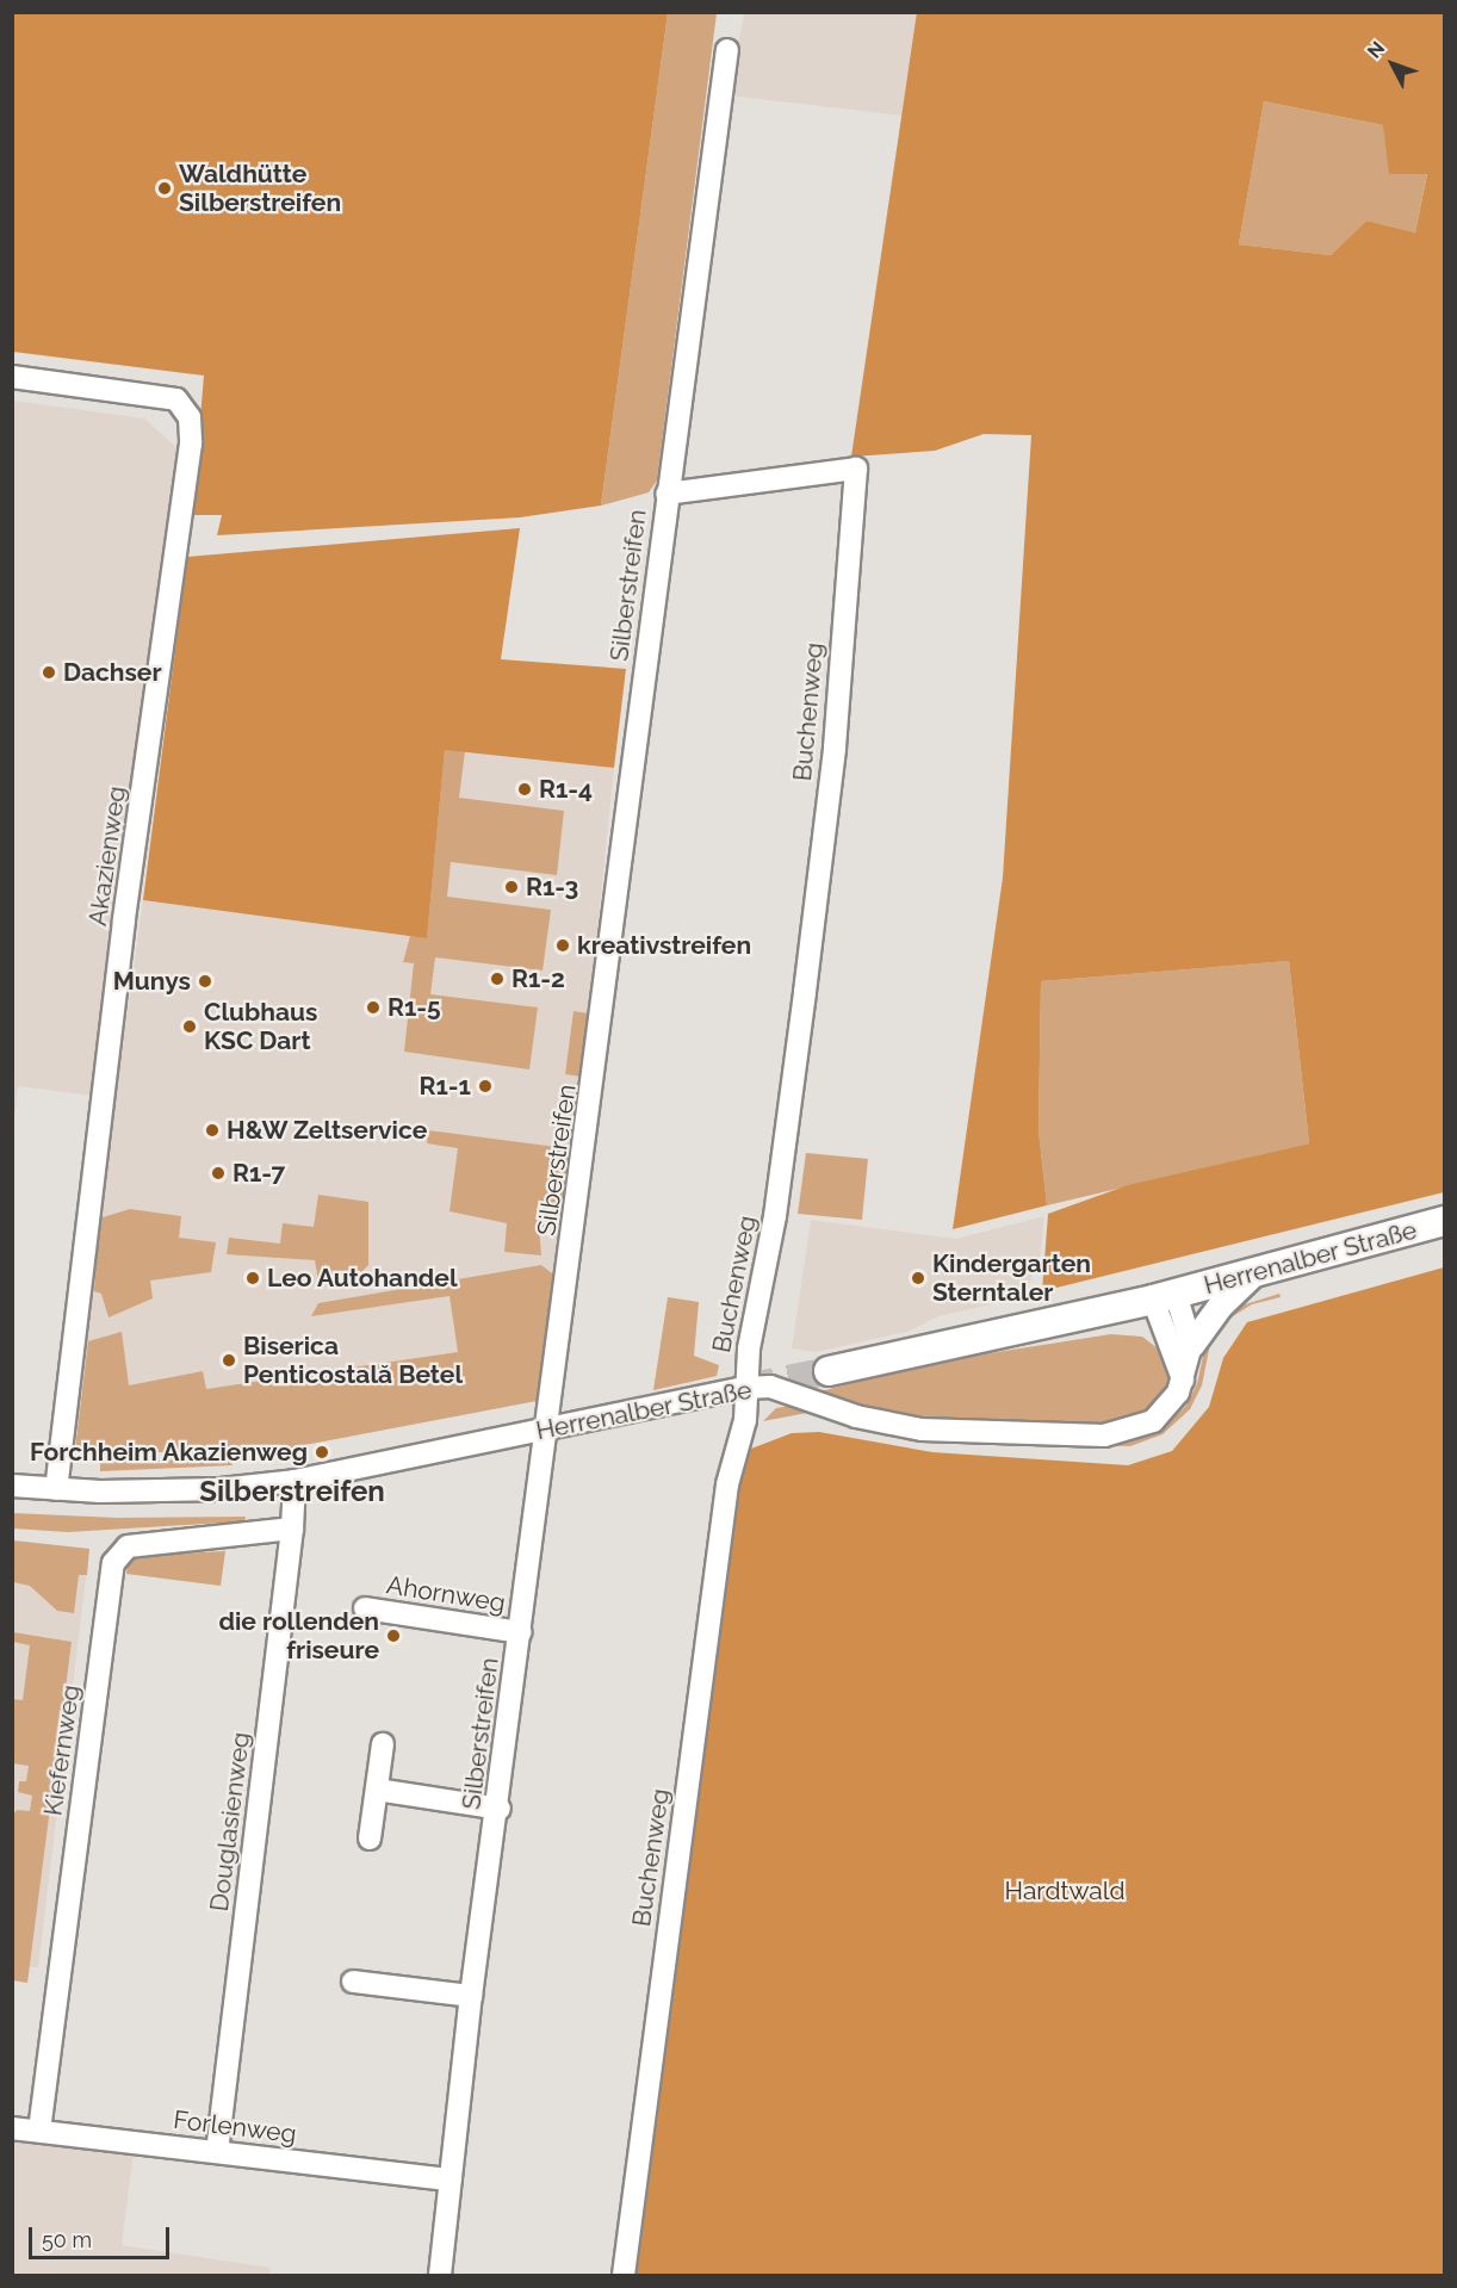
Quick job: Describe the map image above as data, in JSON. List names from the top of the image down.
{
  "streets": {
    "main road": ["Herrenalber Straße"],
    "street": [
      "Silberstreifen",
      "Buchenweg",
      "Akazienweg",
      "Ahornweg",
      "Kiefernweg",
      "Douglasienweg",
      "Forlenweg"
    ]
  },
  "crossings": [
    ["Silberstreifen", "Buchenweg"],
    ["Silberstreifen", "Herrenalber Straße"],
    ["Silberstreifen", "Ahornweg"],
    ["Silberstreifen", "Forlenweg"],
    ["Buchenweg", "Herrenalber Straße"],
    ["Akazienweg", "Herrenalber Straße"],
    ["Herrenalber Straße", "Douglasienweg"],
    ["Kiefernweg", "Douglasienweg"],
    ["Kiefernweg", "Forlenweg"],
    ["Douglasienweg", "Forlenweg"]
  ],
  "districts": ["Silberstreifen"],
  "parks": ["Hardtwald"],
  "places": [
    "Waldhütte Silberstreifen",
    "Dachser",
    "R1-4",
    "R1-3",
    "kreativstreifen",
    "R1-2",
    "Munys",
    "R1-5",
    "Clubhaus KSC Dart",
    "R1-1",
    "H&W Zeltservice",
    "R1-7",
    "Leo Autohandel",
    "Kindergarten Sterntaler",
    "Biserica Penticostală Betel",
    "Forchheim Akazienweg",
    "die rollenden friseure"
  ],
  "scale_bar": "50 m",
  "north": "top left"
}
